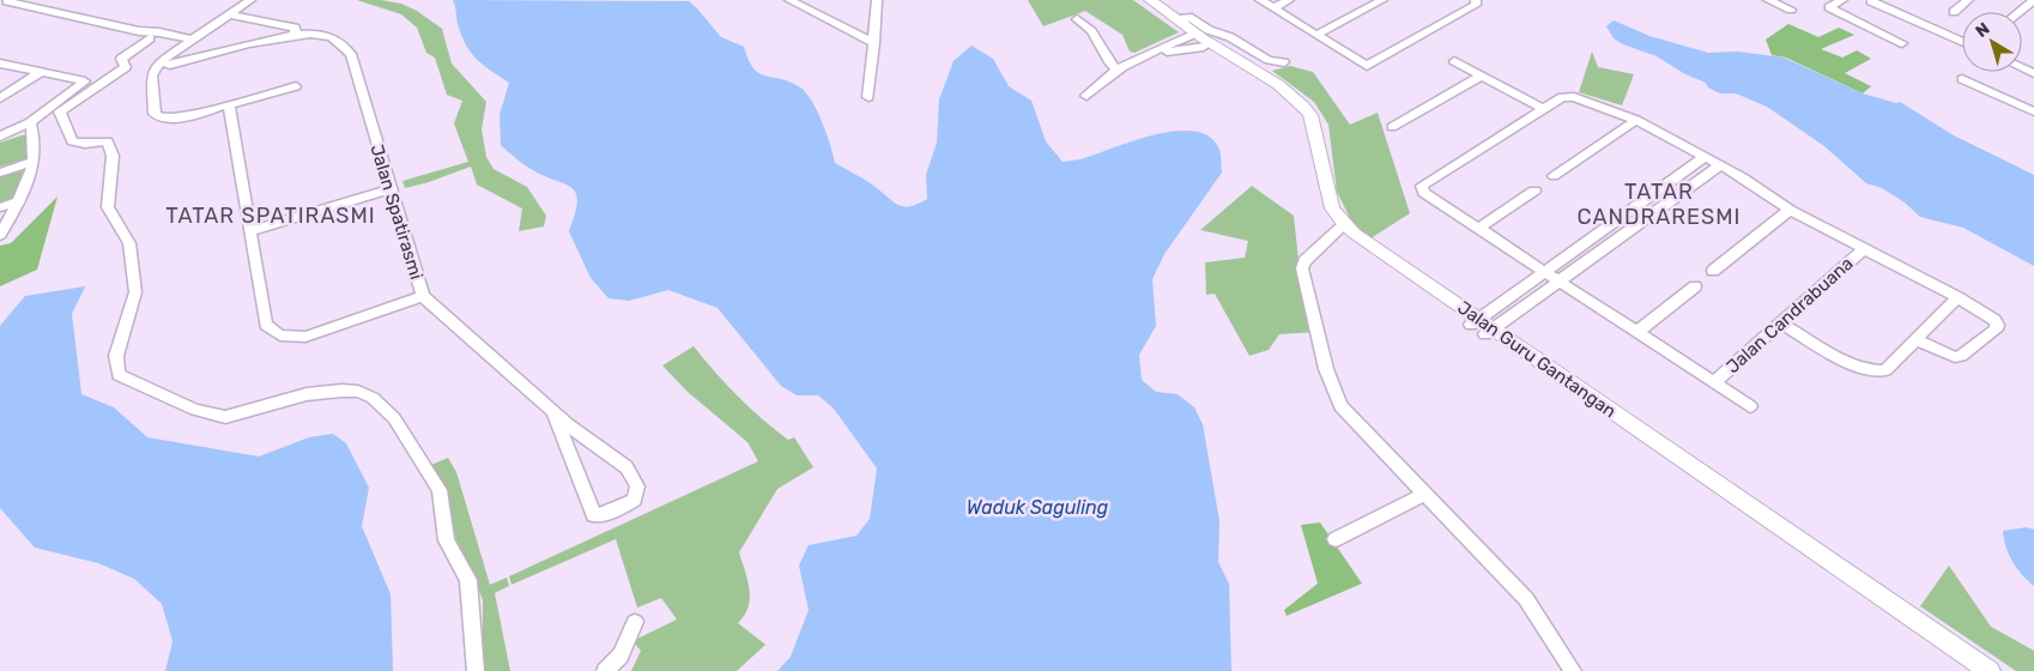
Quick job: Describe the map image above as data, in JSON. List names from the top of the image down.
{
  "streets": {
    "street": ["Jalan Spatirasmi", "Jalan Candrabuana", "Jalan Guru Gantangan"]
  },
  "districts": ["TATAR CANDRARESMI", "TATAR SPATIRASMI"],
  "water": ["Waduk Saguling"],
  "north": "top left"
}
